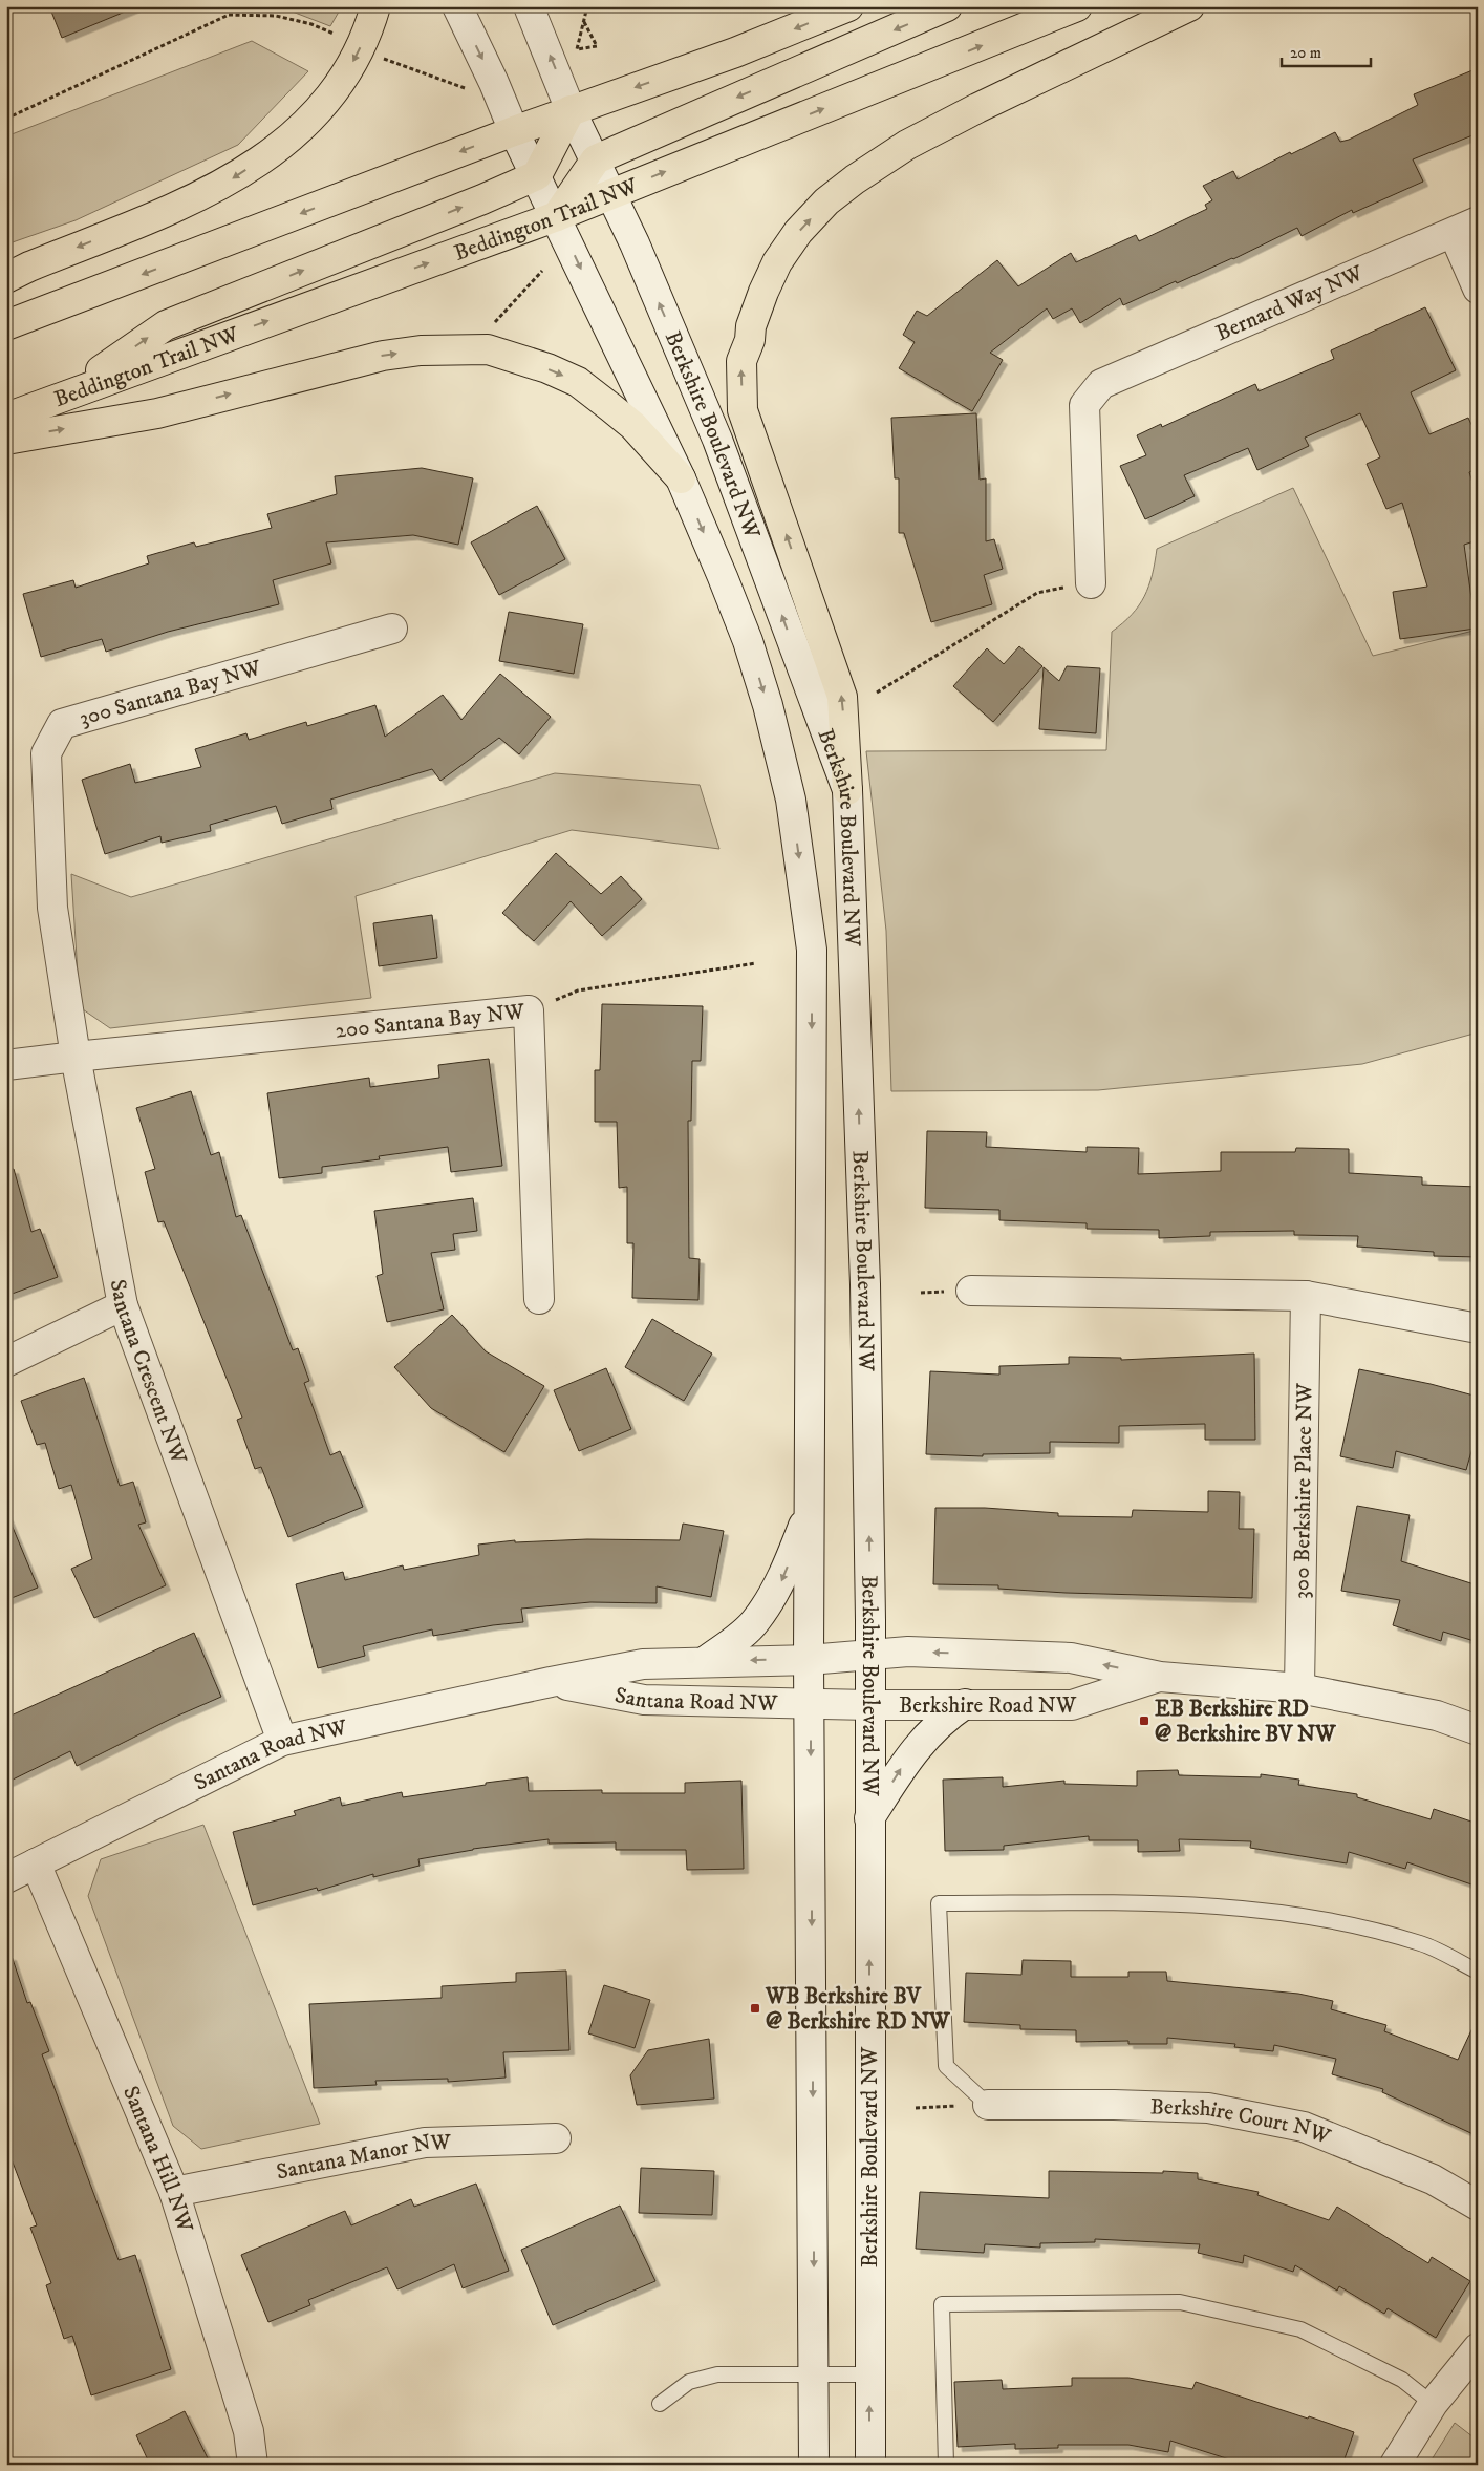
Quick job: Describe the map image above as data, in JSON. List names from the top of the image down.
{
  "streets": {
    "main road": ["Beddington Trail NW"],
    "street": [
      "Bernard Way NW",
      "Berkshire Boulevard NW",
      "300 Santana Bay NW",
      "200 Santana Bay NW",
      "Santana Crescent NW",
      "300 Berkshire Place NW",
      "Santana Road NW",
      "Berkshire Road NW",
      "Berkshire Court NW",
      "Santana Manor NW",
      "Santana Hill NW"
    ]
  },
  "crossings": [
    ["Beddington Trail NW", "Berkshire Boulevard NW"],
    ["Berkshire Boulevard NW", "Santana Road NW"],
    ["Berkshire Boulevard NW", "Berkshire Road NW"],
    ["300 Santana Bay NW", "200 Santana Bay NW"],
    ["300 Santana Bay NW", "Santana Crescent NW"],
    ["200 Santana Bay NW", "Santana Crescent NW"],
    ["Santana Crescent NW", "Santana Road NW"],
    ["300 Berkshire Place NW", "Berkshire Road NW"],
    ["Santana Road NW", "Berkshire Road NW"],
    ["Santana Road NW", "Santana Hill NW"],
    ["Santana Manor NW", "Santana Hill NW"]
  ],
  "places": {
    "transit": ["EB Berkshire RD @ Berkshire BV NW", "WB Berkshire BV @ Berkshire RD NW"]
  },
  "scale_bar": "20 m"
}
